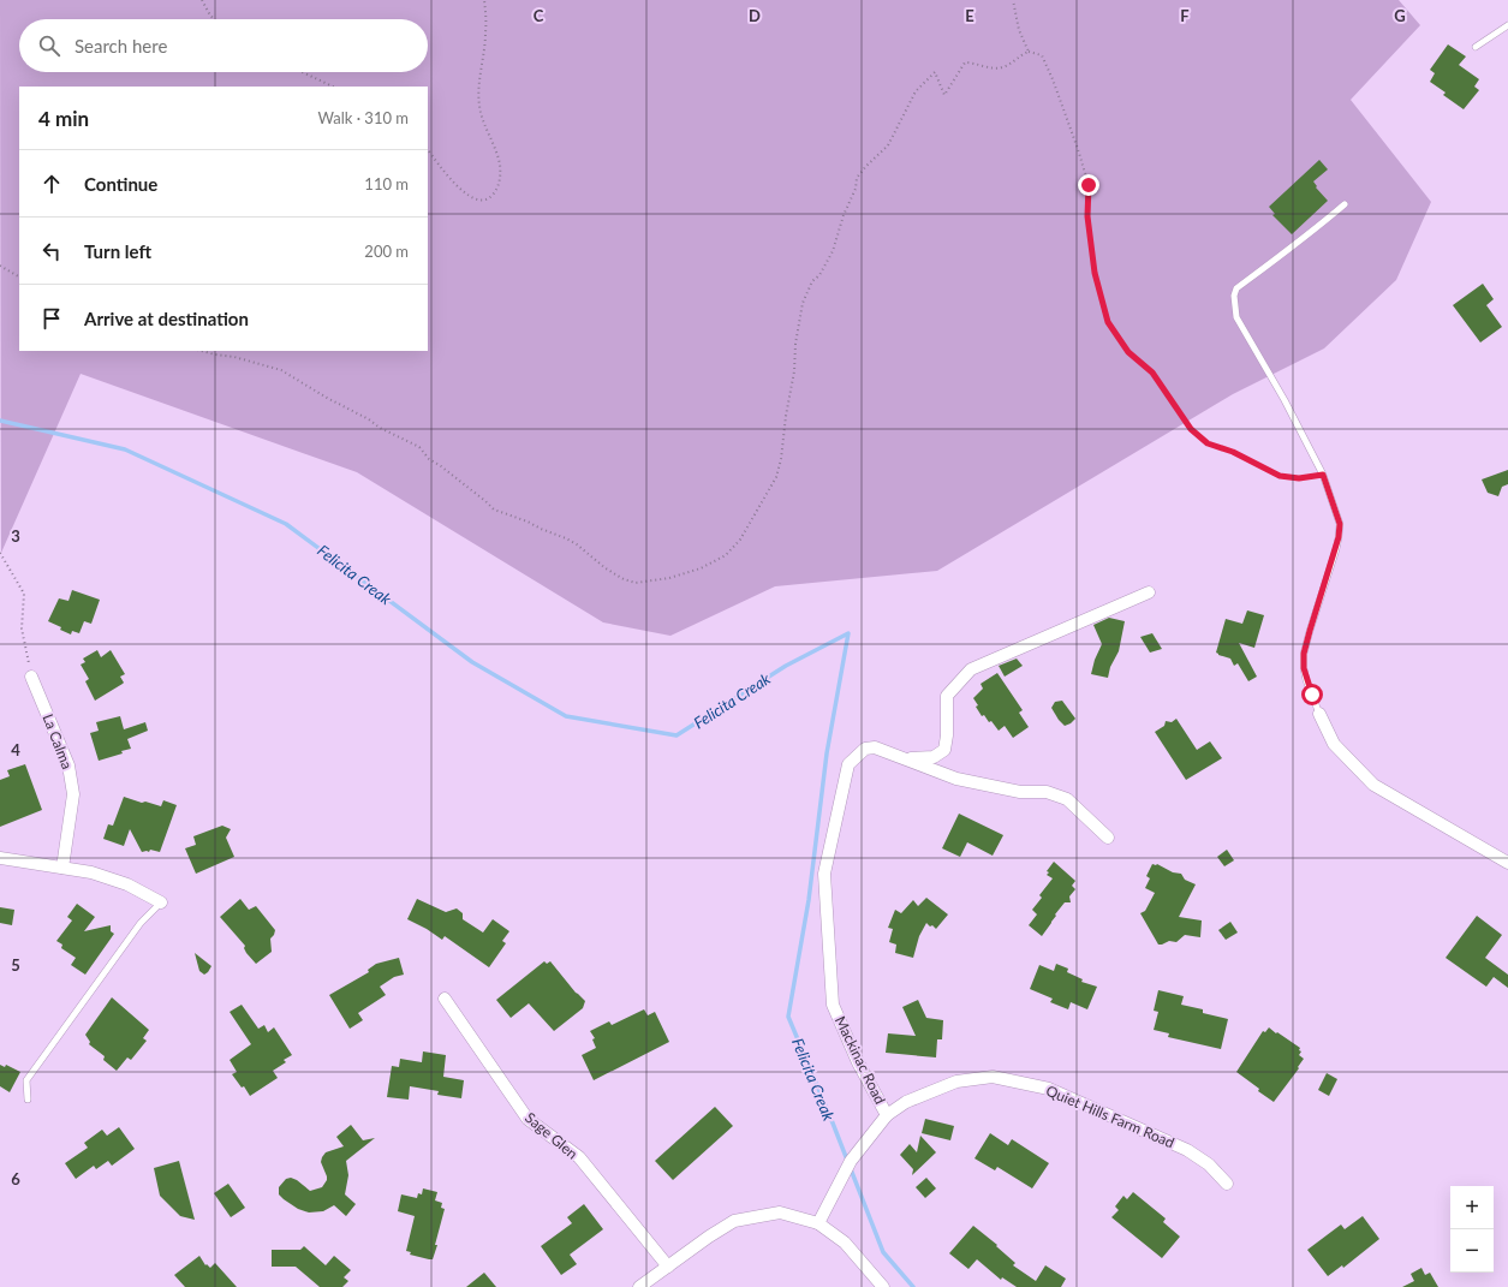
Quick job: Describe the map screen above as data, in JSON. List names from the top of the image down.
{
  "streets": {
    "street": [
      "La Calma",
      "Mackinac Road",
      "Quiet Hills Farm Road",
      "Sage Glen"
    ]
  },
  "crossings": [
    ["Mackinac Road", "Quiet Hills Farm Road"]
  ],
  "water": ["Felicita Creak"],
  "page": {
    "search": "Search here",
    "heading": ["4 min", "Walk · 310 m"],
    "list": [
      ["Continue", "110 m"],
      ["Turn left", "200 m"],
      "Arrive at destination"
    ],
    "map_buttons": ["+", "−"]
  },
  "grid": {
    "columns": [
      "C",
      "D",
      "E",
      "F",
      "G"
    ],
    "rows": [
      "3",
      "4",
      "5",
      "6"
    ]
  }
}
